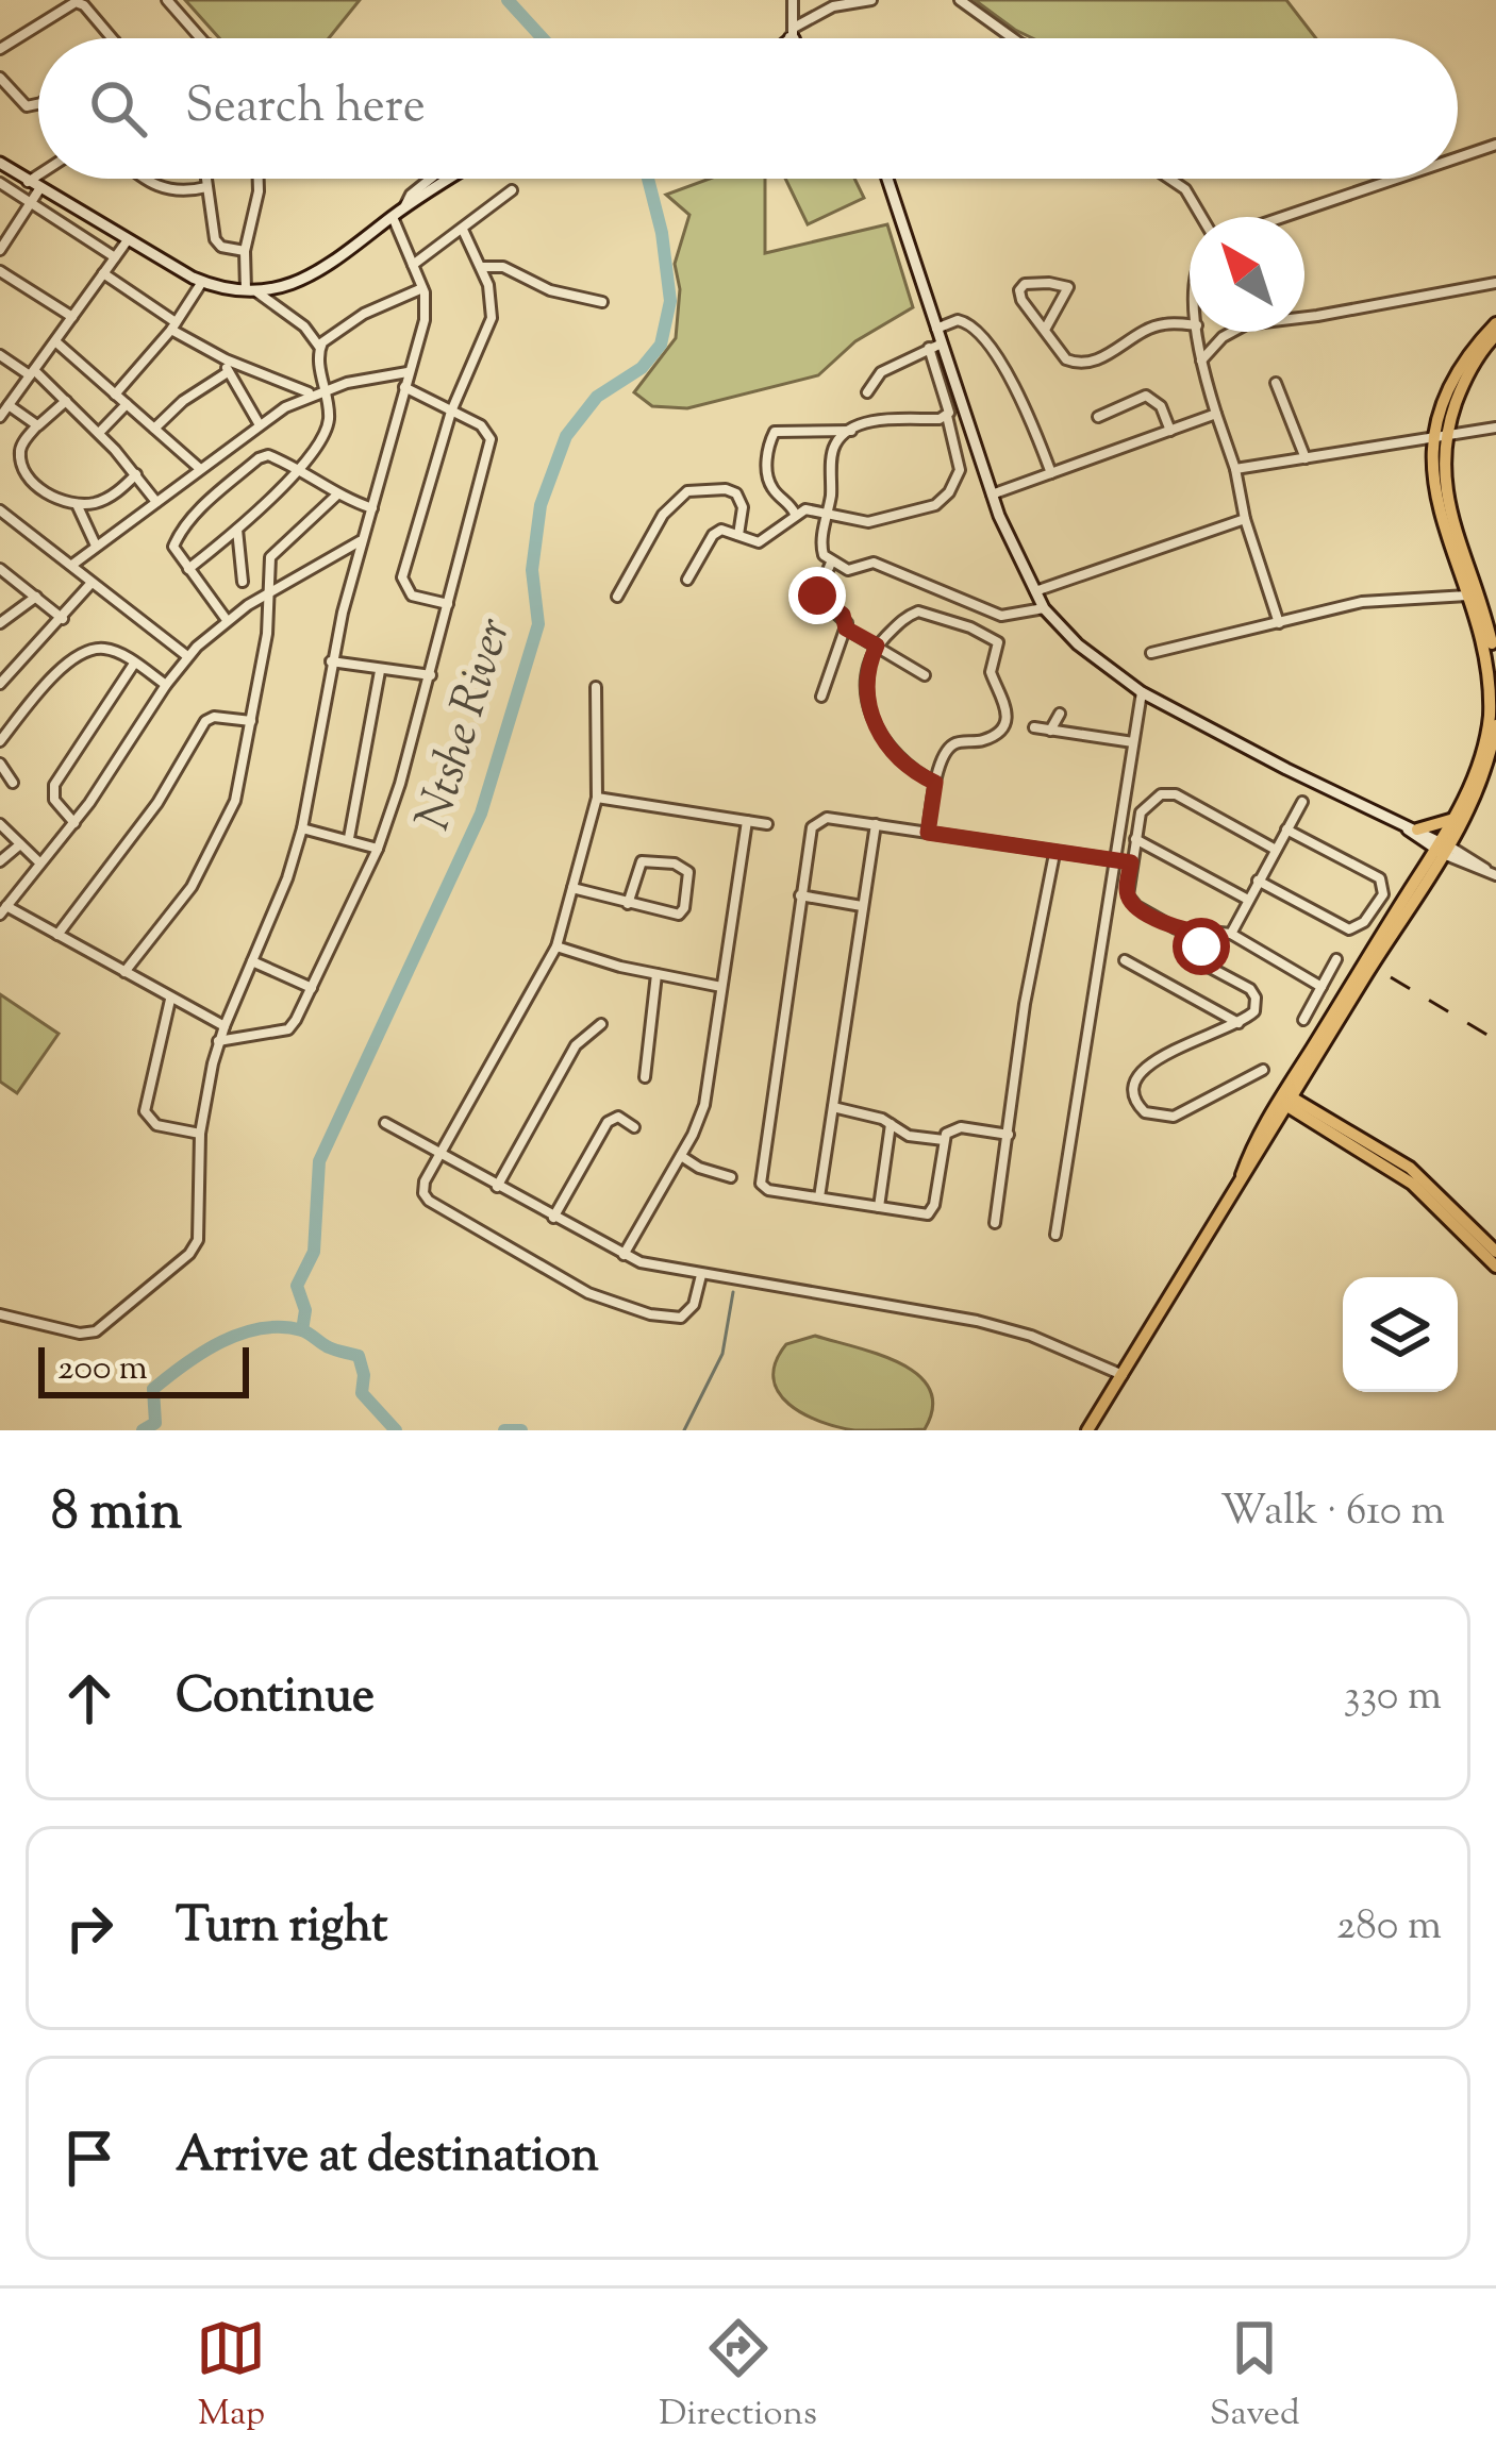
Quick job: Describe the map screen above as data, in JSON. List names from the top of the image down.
{
  "water": ["Ntshe River"],
  "scale_bar": "200 m",
  "north": "top left",
  "page": {
    "search": "Search here",
    "scale": "200 m",
    "heading": ["8 min", "Walk · 610 m"],
    "list": [
      ["Continue", "330 m"],
      ["Turn right", "280 m"],
      "Arrive at destination"
    ],
    "nav": ["Map", "Directions", "Saved"]
  }
}
